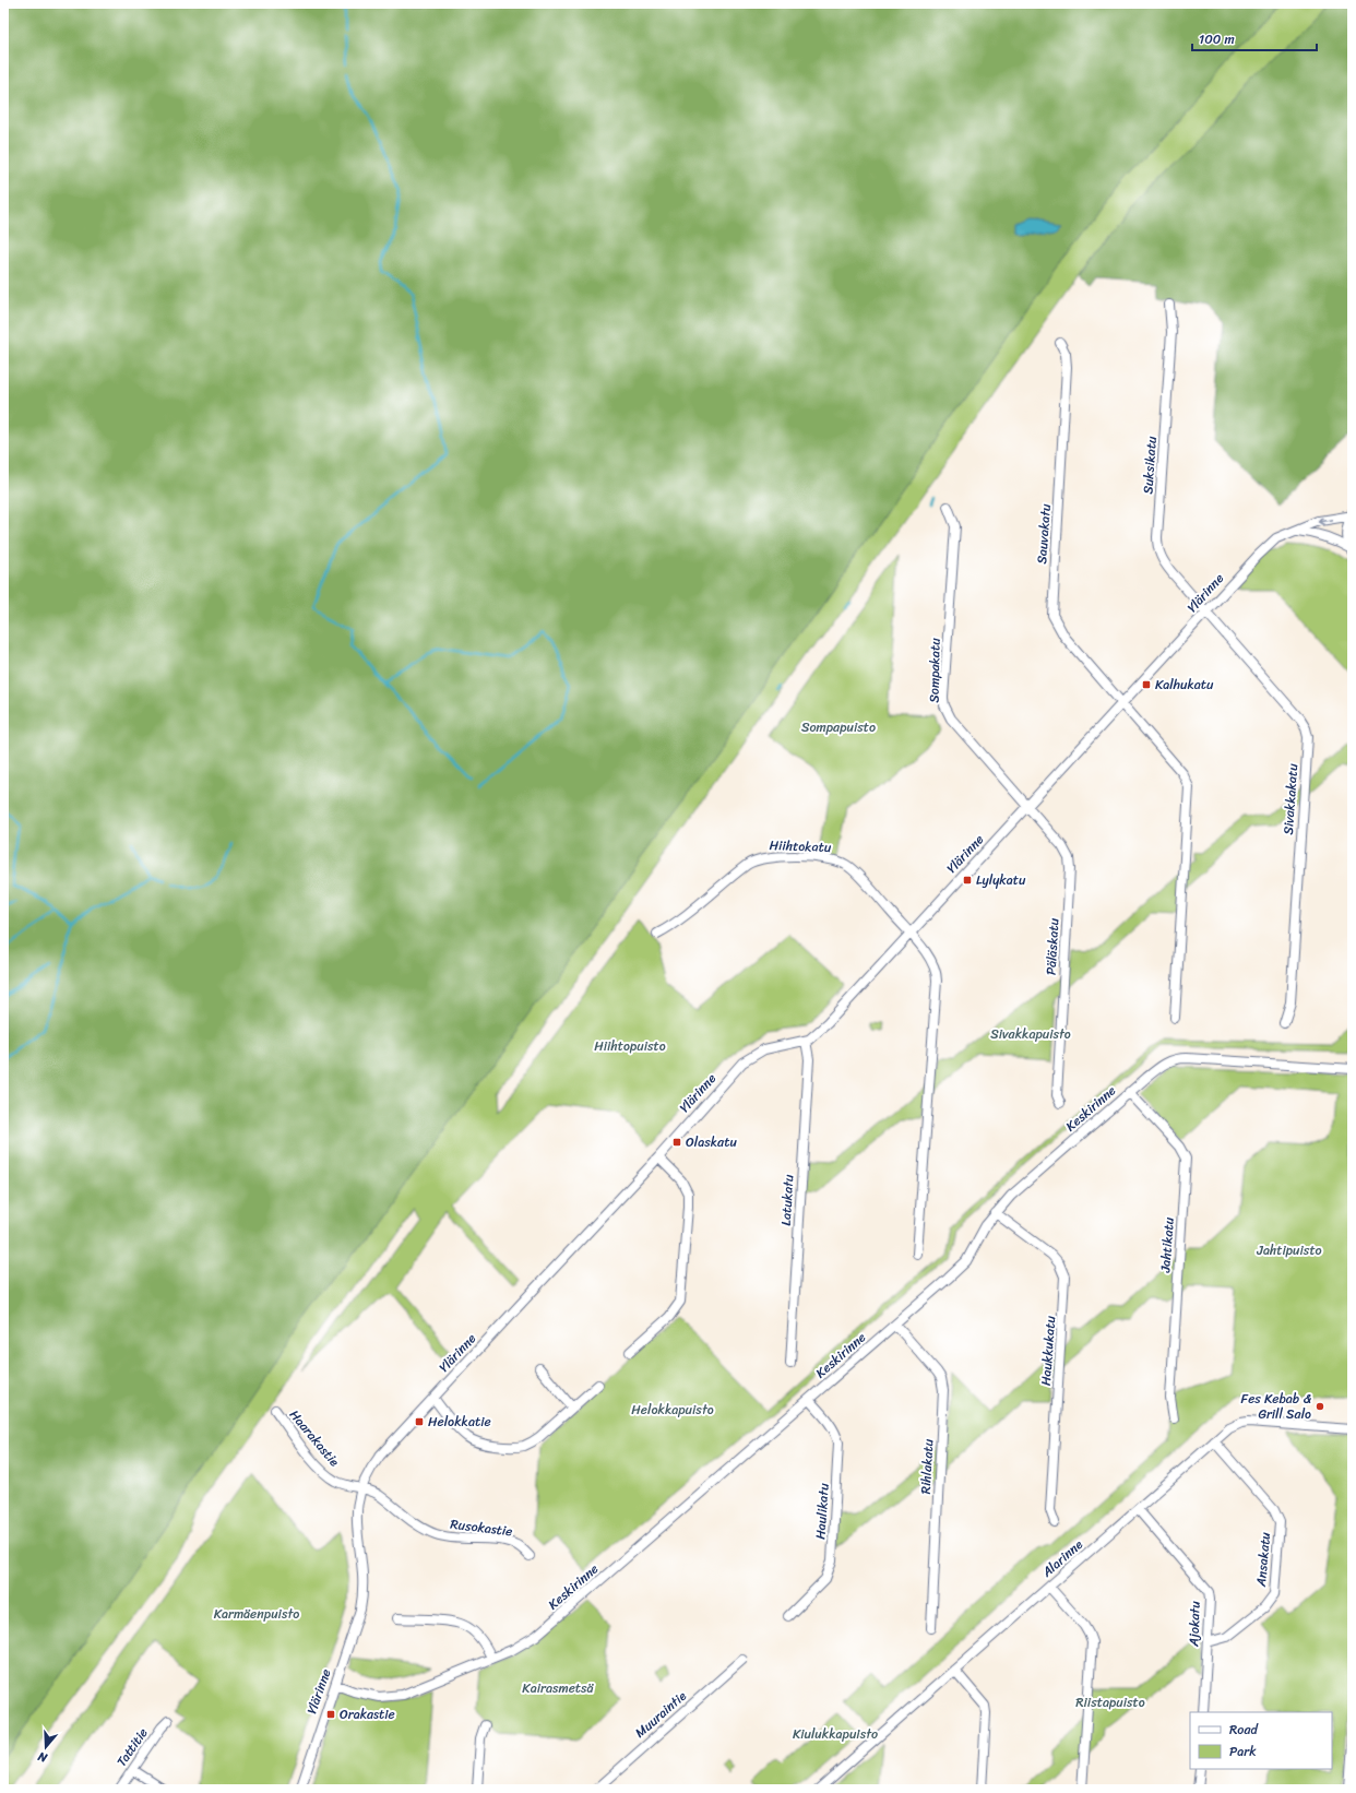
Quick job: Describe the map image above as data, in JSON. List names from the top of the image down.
{
  "streets": {
    "street": [
      "Suksikatu",
      "Sauvakatu",
      "Ylärinne",
      "Sompakatu",
      "Sivakkakatu",
      "Hiihtokatu",
      "Päläskatu",
      "Keskirinne",
      "Latukatu",
      "Jahtikatu",
      "Haukkukatu",
      "Haarakastie",
      "Rihlakatu",
      "Haulikatu",
      "Rusokastie",
      "Alarinne",
      "Ansakatu",
      "Ajokatu",
      "Muuraintie",
      "Tattitie"
    ]
  },
  "crossings": [
    ["Suksikatu", "Ylärinne"],
    ["Suksikatu", "Sivakkakatu"],
    ["Sauvakatu", "Ylärinne"],
    ["Ylärinne", "Sompakatu"],
    ["Ylärinne", "Sivakkakatu"],
    ["Ylärinne", "Hiihtokatu"],
    ["Ylärinne", "Päläskatu"],
    ["Ylärinne", "Keskirinne"],
    ["Ylärinne", "Latukatu"],
    ["Ylärinne", "Haarakastie"],
    ["Ylärinne", "Rusokastie"],
    ["Sompakatu", "Päläskatu"],
    ["Keskirinne", "Jahtikatu"],
    ["Keskirinne", "Haukkukatu"],
    ["Keskirinne", "Rihlakatu"],
    ["Keskirinne", "Haulikatu"],
    ["Haarakastie", "Rusokastie"],
    ["Alarinne", "Ansakatu"],
    ["Alarinne", "Ajokatu"],
    ["Ansakatu", "Ajokatu"]
  ],
  "parks": [
    "Sompapuisto",
    "Sivakkapuisto",
    "Hiihtopuisto",
    "Jahtipuisto",
    "Helokkapuisto",
    "Karmäenpuisto",
    "Kairasmetsä",
    "Riistapuisto",
    "Kiulukkapuisto"
  ],
  "places": {
    "transit": [
      "Kalhukatu",
      "Lylykatu",
      "Olaskatu",
      "Helokkatie",
      "Orakastie"
    ],
    "other": ["Fes Kebab & Grill Salo"]
  },
  "legend": ["Road", "Park"],
  "scale_bar": "100 m",
  "north": "bottom"
}
